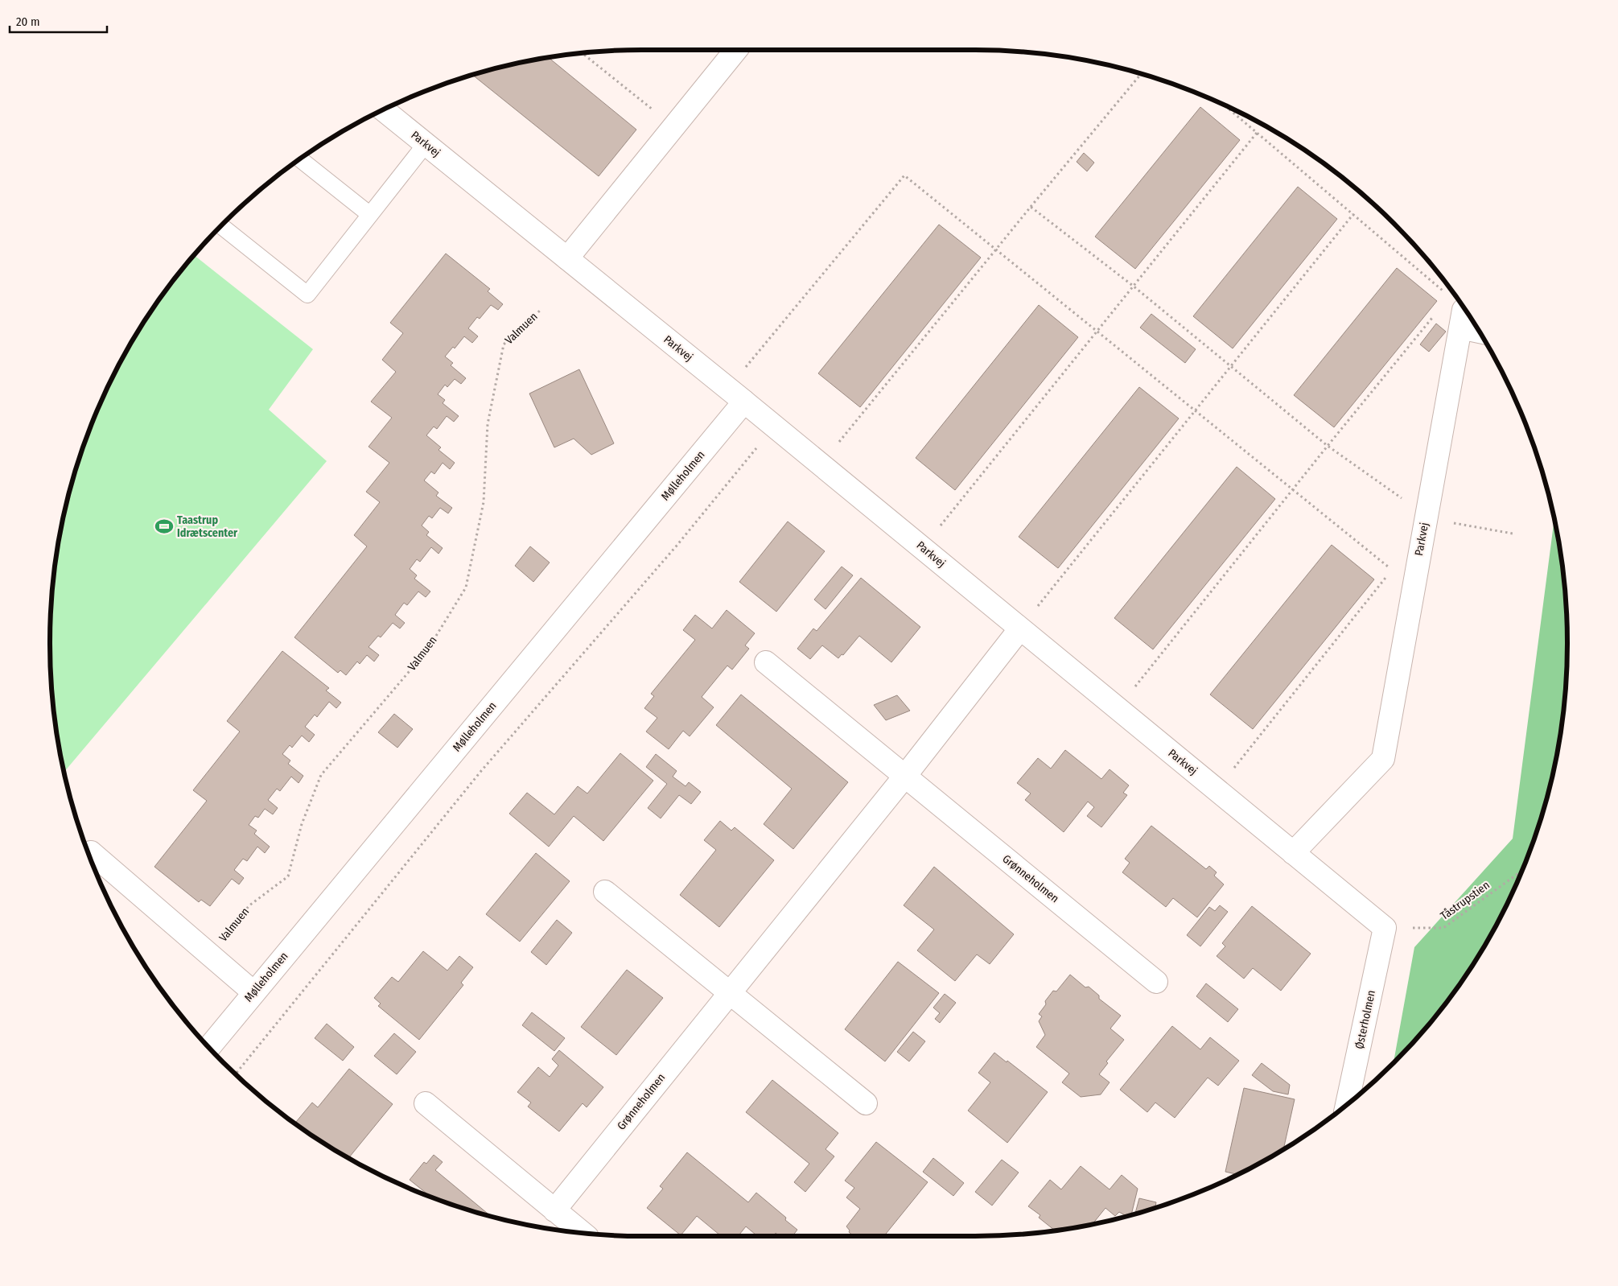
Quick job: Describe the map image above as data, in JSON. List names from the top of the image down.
{
  "streets": {
    "street": [
      "Parkvej",
      "Mølleholmen",
      "Grønneholmen",
      "Østerholmen"
    ],
    "path": ["Valmuen", "Tåstrupstien"]
  },
  "crossings": [
    ["Parkvej", "Mølleholmen"],
    ["Parkvej", "Grønneholmen"],
    ["Parkvej", "Tåstrupstien"],
    ["Parkvej", "Østerholmen"],
    ["Tåstrupstien", "Østerholmen"]
  ],
  "places": {
    "sports": ["Taastrup Idrætscenter"]
  },
  "scale_bar": "20 m"
}
